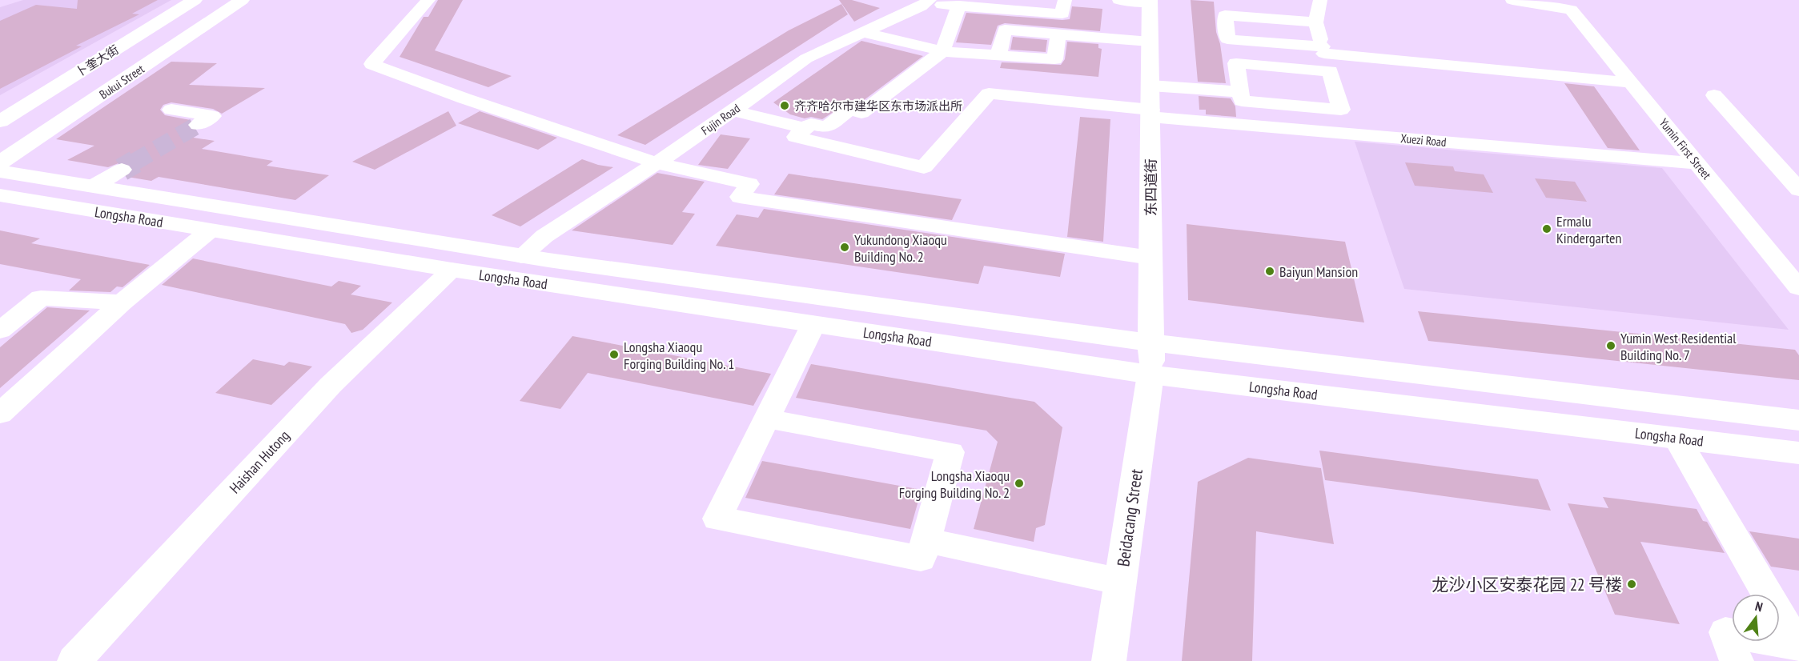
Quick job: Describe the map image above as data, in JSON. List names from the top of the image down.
{
  "streets": {
    "main road": [
      "卜奎大街",
      "Bukui Street",
      "东四道街",
      "Longsha Road"
    ],
    "street": [
      "Fujin Road",
      "Xuezi Road",
      "Yumin First Street",
      "Haishan Hutong",
      "Beidacang Street"
    ]
  },
  "crossings": [
    ["Fujin Road", "Longsha Road"],
    ["Xuezi Road", "Yumin First Street"],
    ["Xuezi Road", "东四道街"],
    ["东四道街", "Longsha Road"],
    ["东四道街", "Beidacang Street"],
    ["Longsha Road", "Haishan Hutong"],
    ["Longsha Road", "Beidacang Street"]
  ],
  "places": [
    "齐齐哈尔市建华区东市场派出所",
    "Ermalu Kindergarten",
    "Yukundong Xiaoqu Building No. 2",
    "Baiyun Mansion",
    "Yumin West Residential Building No. 7",
    "Longsha Xiaoqu Forging Building No. 1",
    "Longsha Xiaoqu Forging Building No. 2",
    "龙沙小区安泰花园 22 号楼"
  ],
  "north": "top"
}
